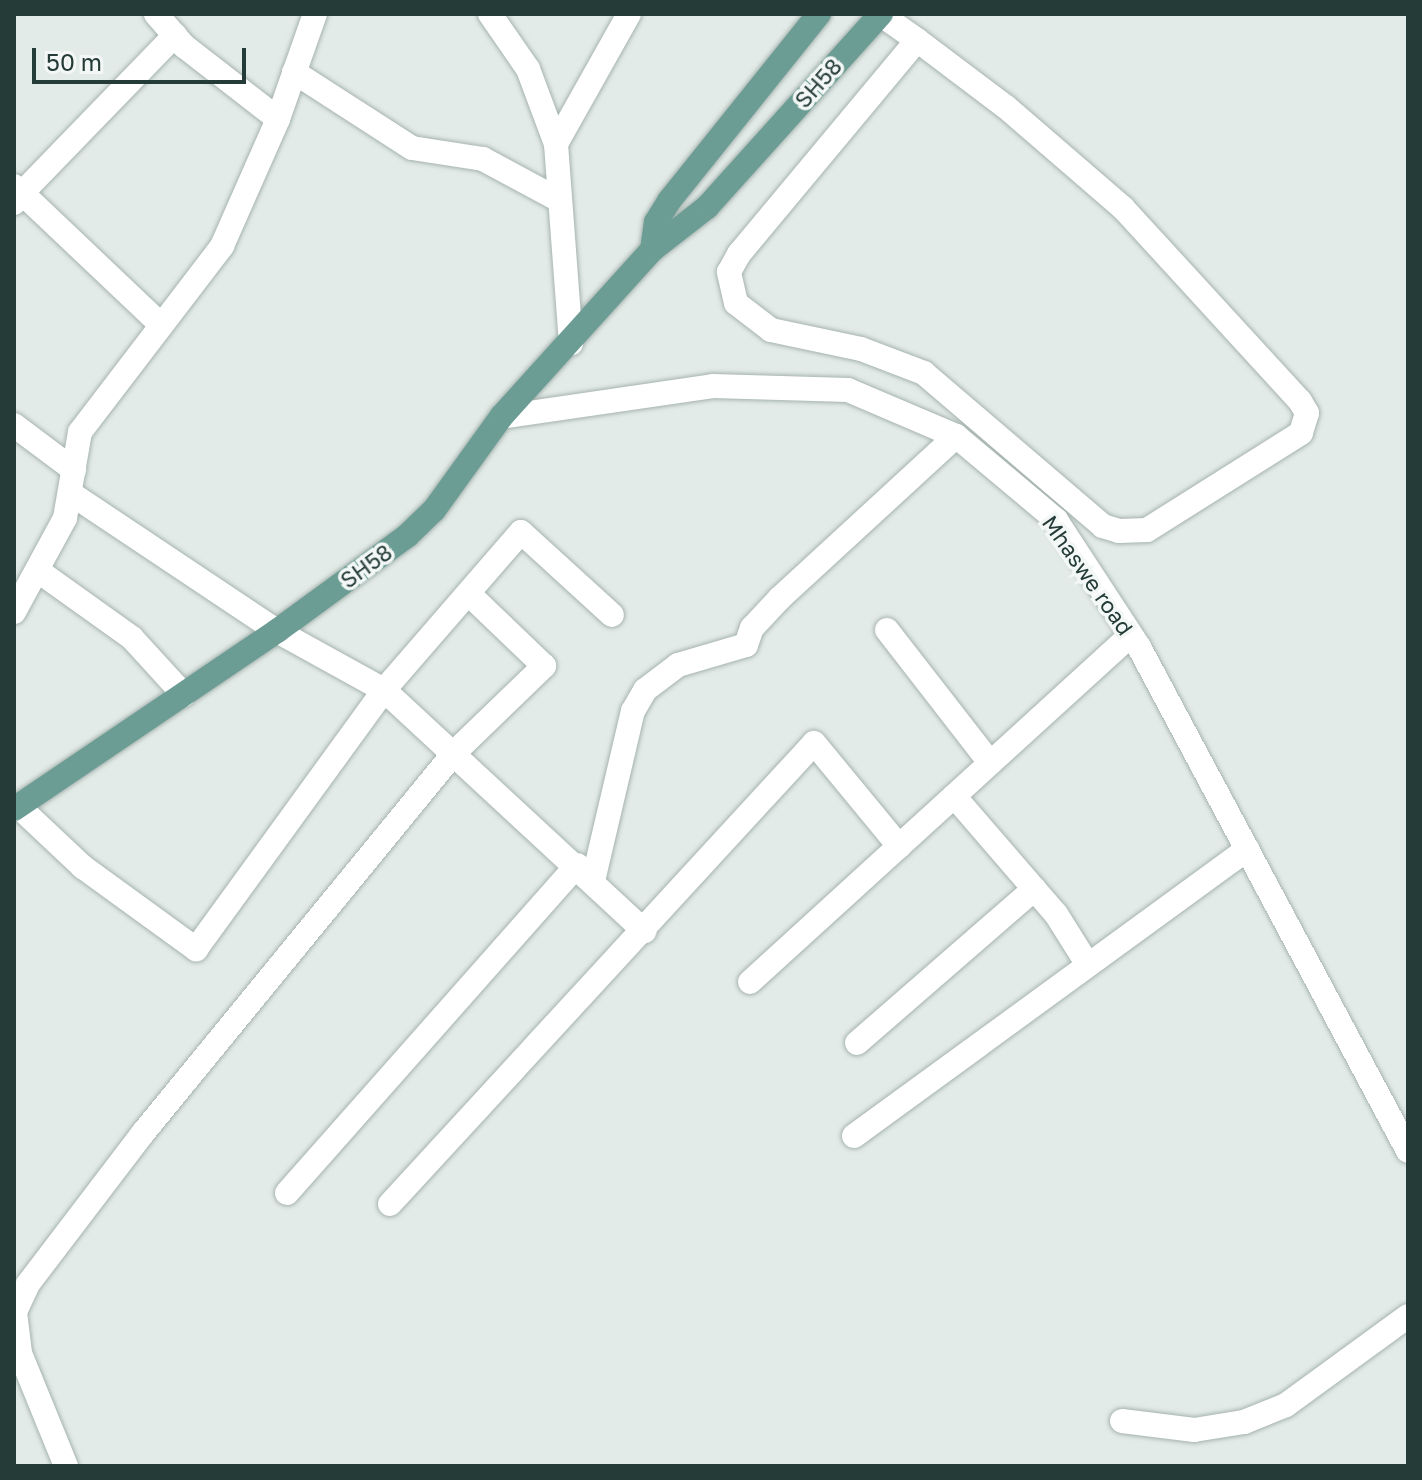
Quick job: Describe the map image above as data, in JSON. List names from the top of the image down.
{
  "streets": {
    "main road": ["SH58"],
    "street": ["Mhaswe road"]
  },
  "crossings": [
    ["SH58", "Mhaswe road"]
  ],
  "scale_bar": "50 m"
}
